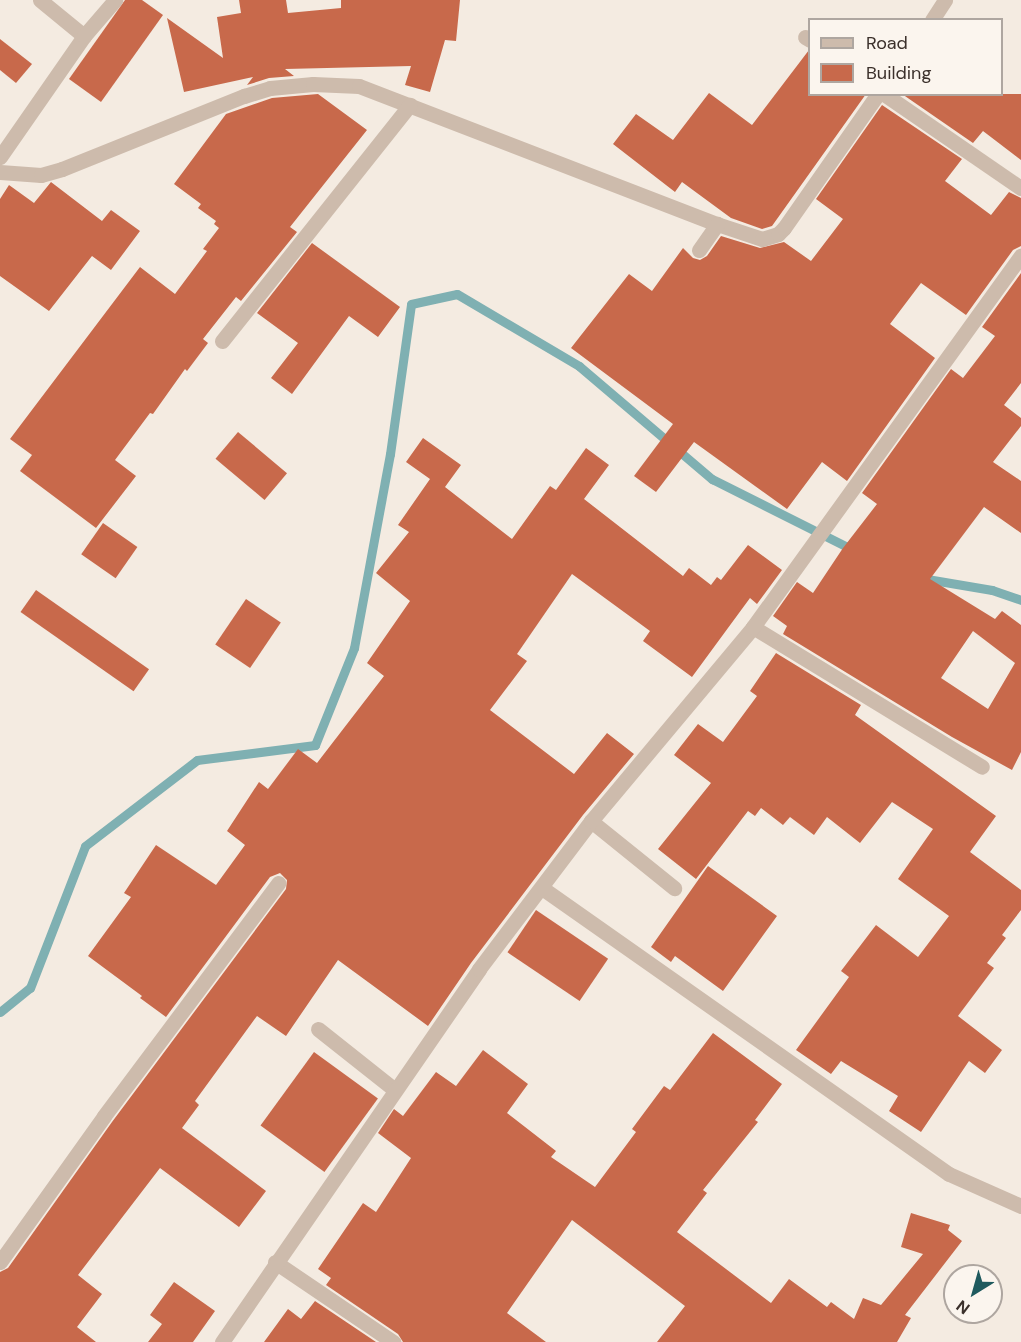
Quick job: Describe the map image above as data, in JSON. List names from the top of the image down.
{
  "legend": ["Road", "Building"],
  "north": "bottom left"
}
